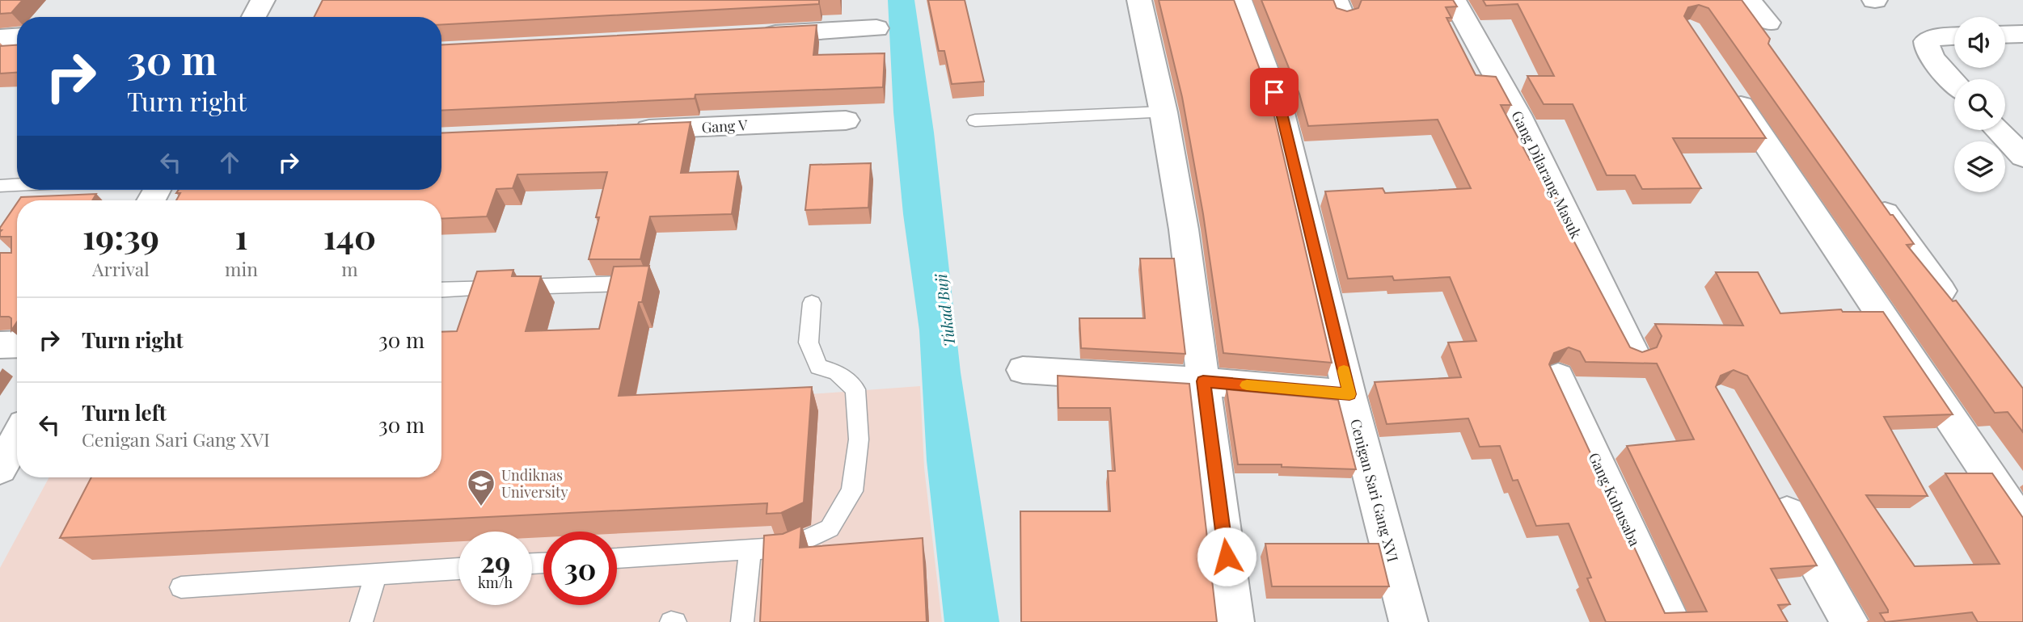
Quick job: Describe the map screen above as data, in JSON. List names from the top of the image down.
{
  "streets": {
    "street": [
      "Gang V",
      "Gang Dilarang Masuk",
      "Cenigan Sari Gang XVI",
      "Gang Kubusaba"
    ]
  },
  "water": ["Tukad Buji"],
  "places": {
    "school or university": ["Undiknas University"]
  },
  "page": {
    "turn": ["30 m", "Turn right"],
    "eta": [
      "19:39",
      "Arrival",
      "1",
      "min",
      "140",
      "m"
    ],
    "list": [
      {
        "name": "Turn right",
        "value": "30 m"
      },
      {
        "name": "Turn left",
        "note": "Cenigan Sari Gang XVI",
        "value": "30 m"
      }
    ],
    "speed": "29 km/h",
    "limit": "30"
  }
}
